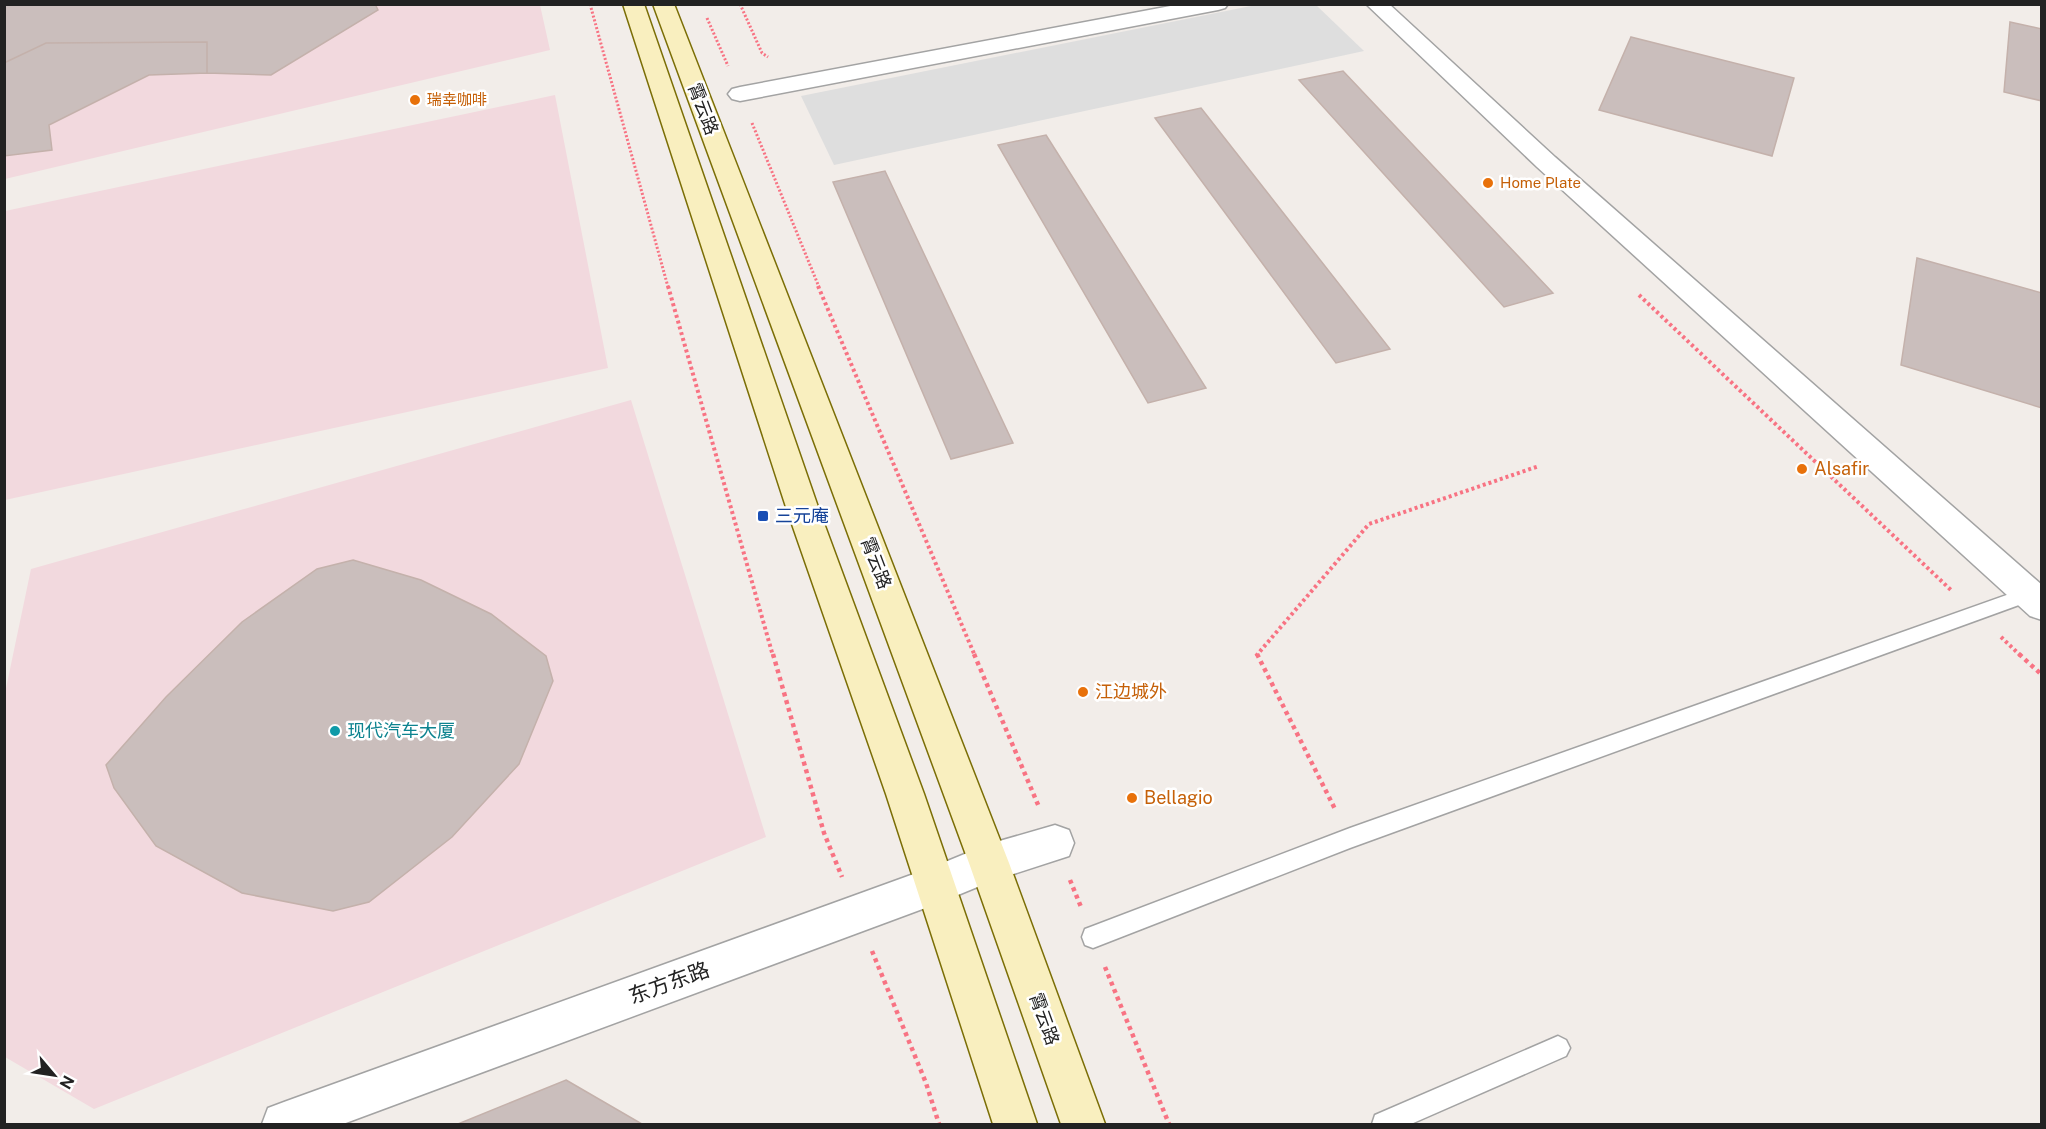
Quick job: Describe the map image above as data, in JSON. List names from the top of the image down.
{
  "streets": {
    "main road": ["霄云路"],
    "street": ["东方东路"]
  },
  "crossings": [
    ["霄云路", "东方东路"]
  ],
  "places": {
    "other": [
      "瑞幸咖啡",
      "Home Plate",
      "Alsafir",
      "江边城外",
      "现代汽车大厦",
      "Bellagio"
    ],
    "transit": ["三元庵"]
  },
  "north": "bottom right"
}
